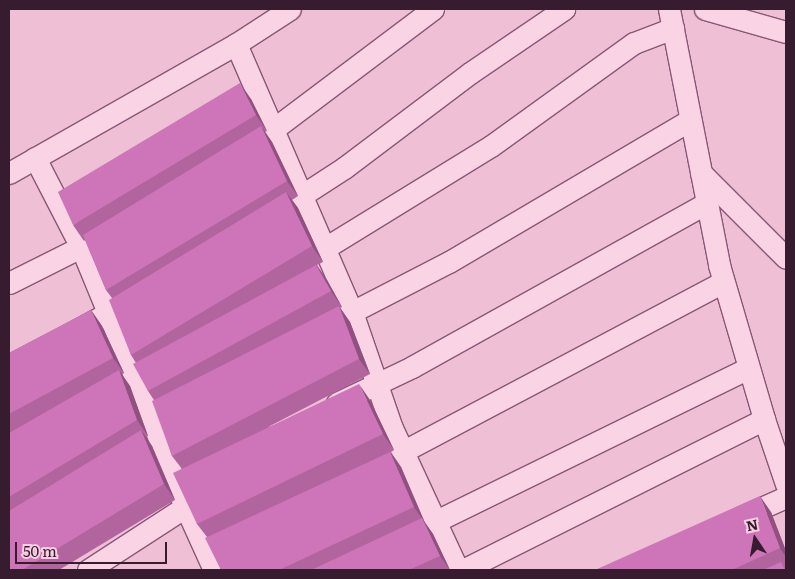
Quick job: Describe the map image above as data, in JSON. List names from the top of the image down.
{
  "scale_bar": "50 m",
  "north": "top"
}
